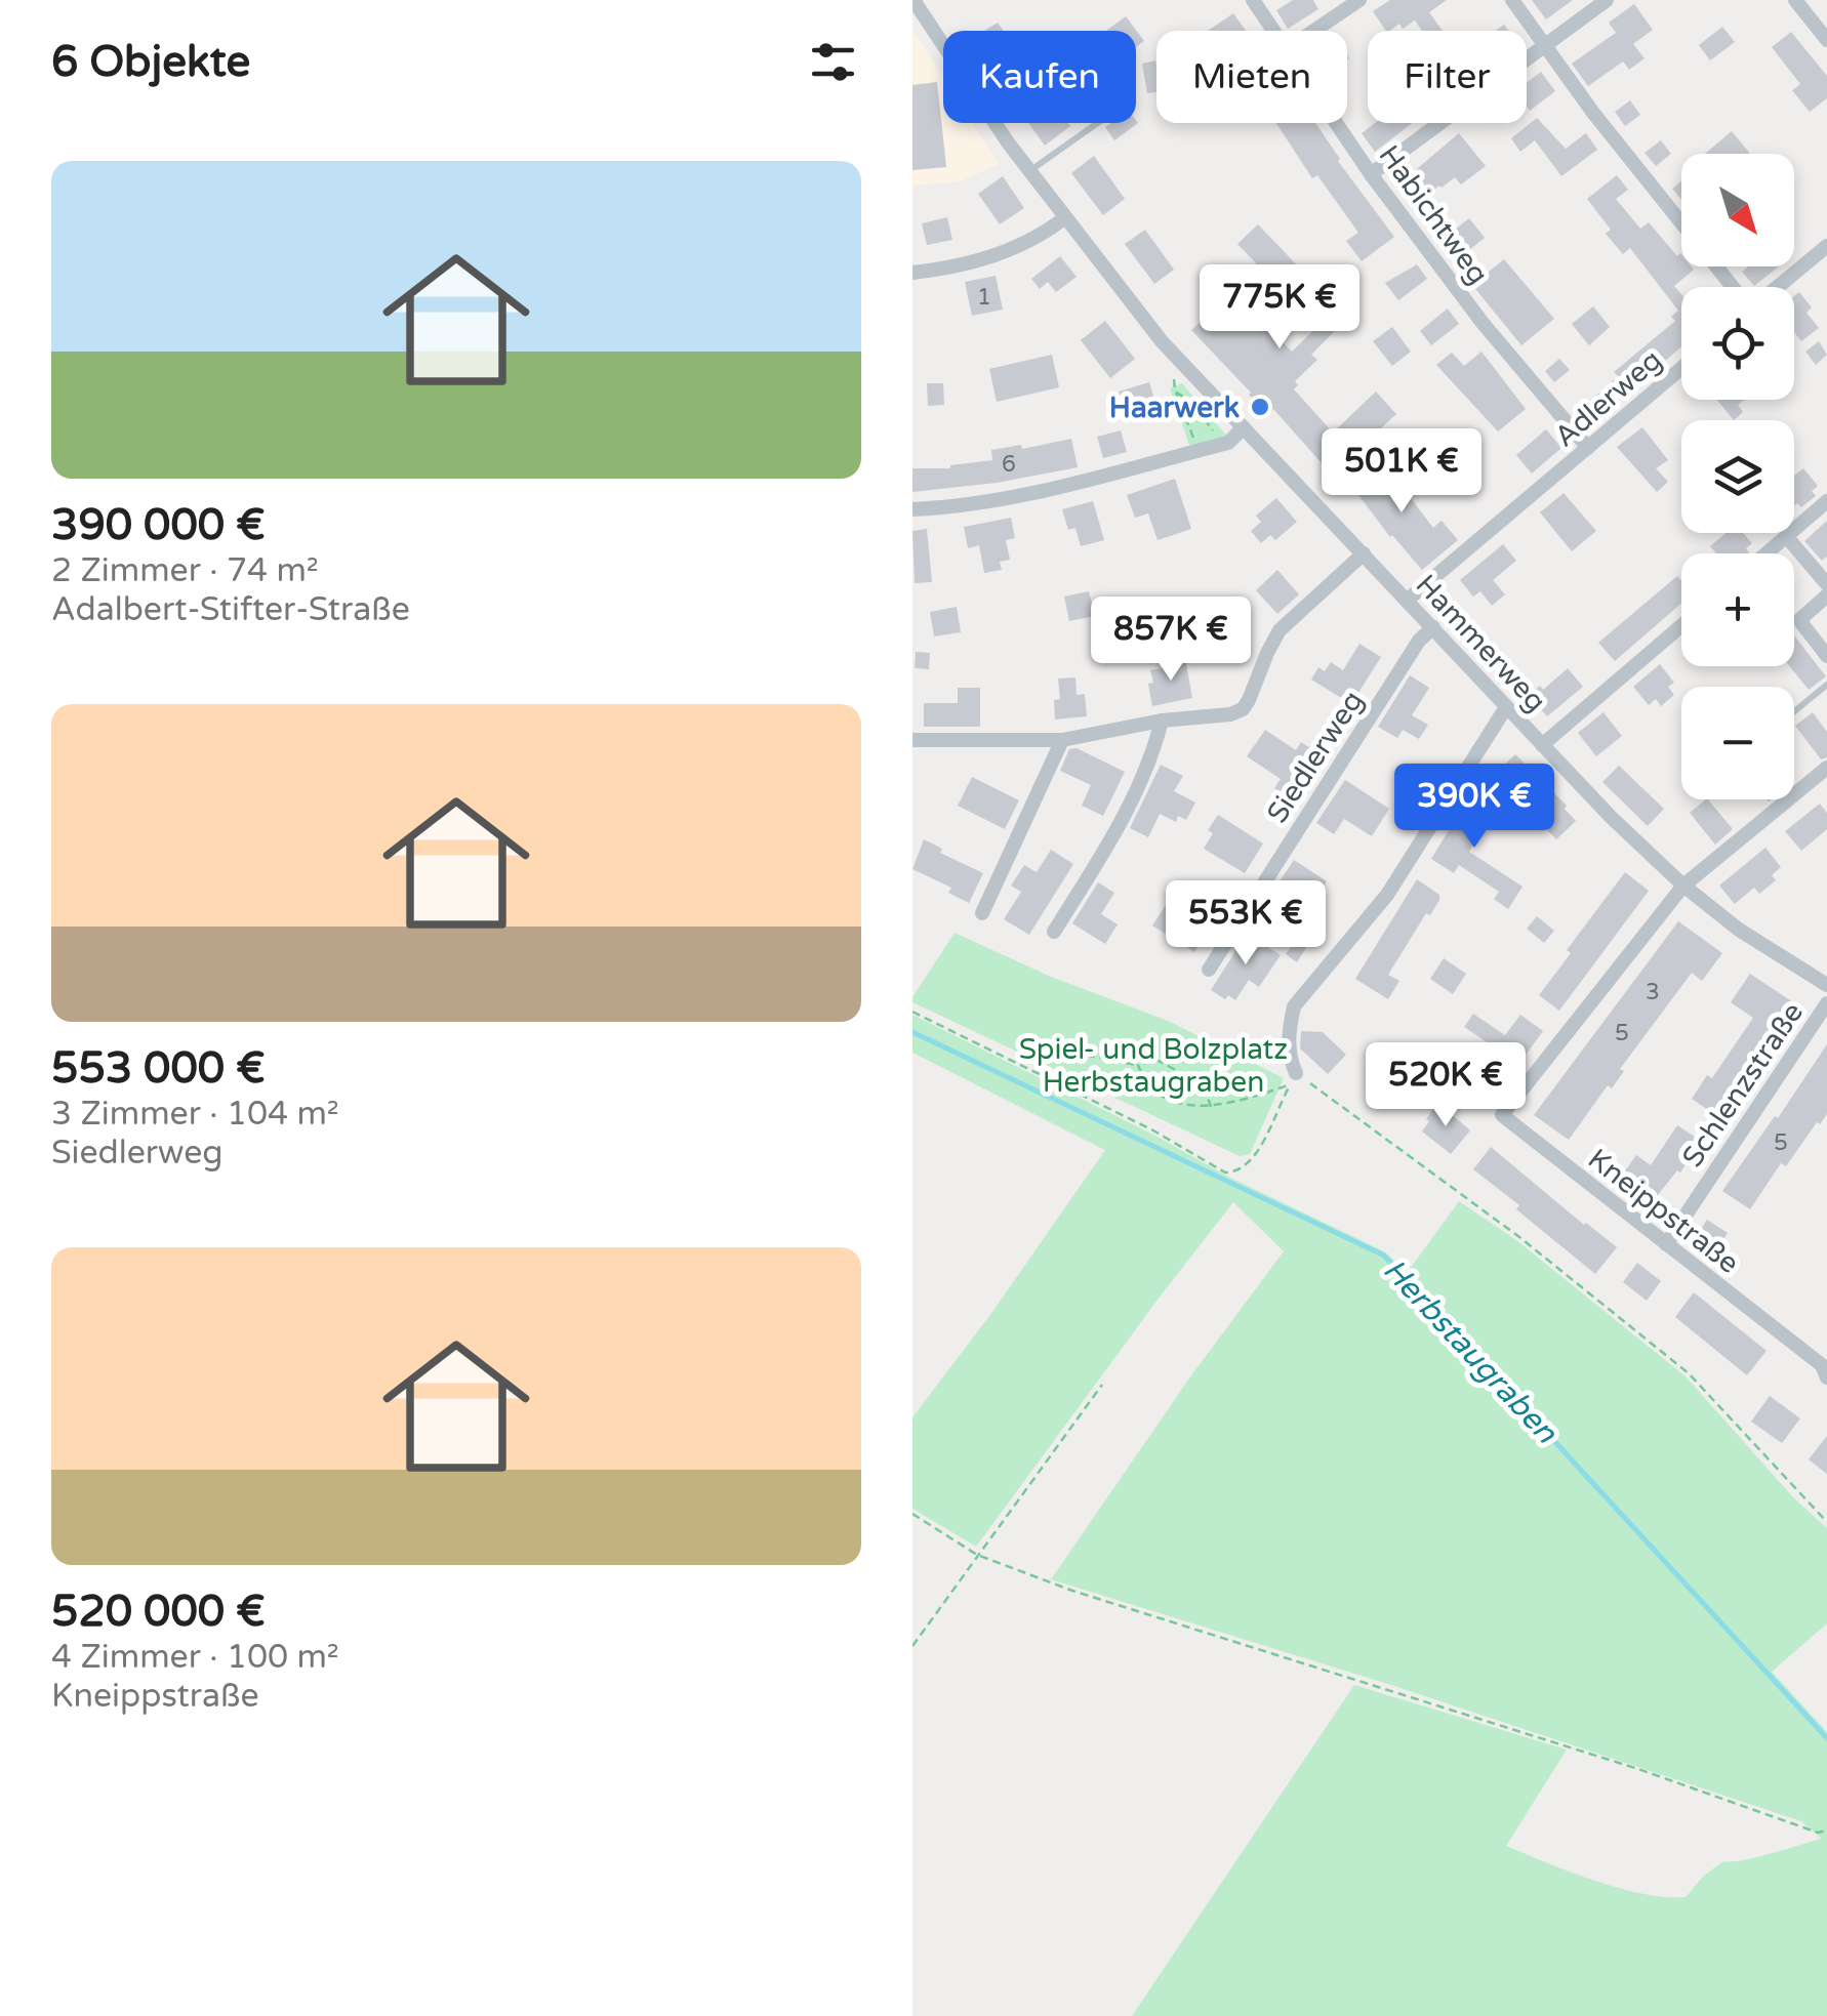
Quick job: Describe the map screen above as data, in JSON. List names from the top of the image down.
{
  "streets": {
    "street": [
      "Habichtweg",
      "Adlerweg",
      "Hammerweg",
      "Siedlerweg",
      "Schlenzstraße",
      "Kneippstraße"
    ]
  },
  "crossings": [
    ["Habichtweg", "Adlerweg"],
    ["Adlerweg", "Hammerweg"],
    ["Hammerweg", "Siedlerweg"],
    ["Hammerweg", "Kneippstraße"],
    ["Schlenzstraße", "Kneippstraße"]
  ],
  "water": ["Herbstaugraben"],
  "parks": ["Spiel- und Bolzplatz Herbstaugraben"],
  "places": ["Haarwerk"],
  "house_numbers": [
    "1",
    "6",
    "3",
    "5",
    "5"
  ],
  "north": "bottom right",
  "page": {
    "heading": "6 Objekte",
    "chip": ["Kaufen", "Mieten", "Filter"],
    "list": [
      {
        "name": "390 000 €",
        "note": "2 Zimmer · 74 m² · Adalbert-Stifter-Straße"
      },
      {
        "name": "553 000 €",
        "note": "3 Zimmer · 104 m² · Siedlerweg"
      },
      {
        "name": "520 000 €",
        "note": "4 Zimmer · 100 m² · Kneippstraße"
      }
    ],
    "map_buttons": ["+", "−"],
    "price": [
      "775K €",
      "501K €",
      "857K €",
      "390K €",
      "553K €",
      "520K €"
    ]
  }
}
